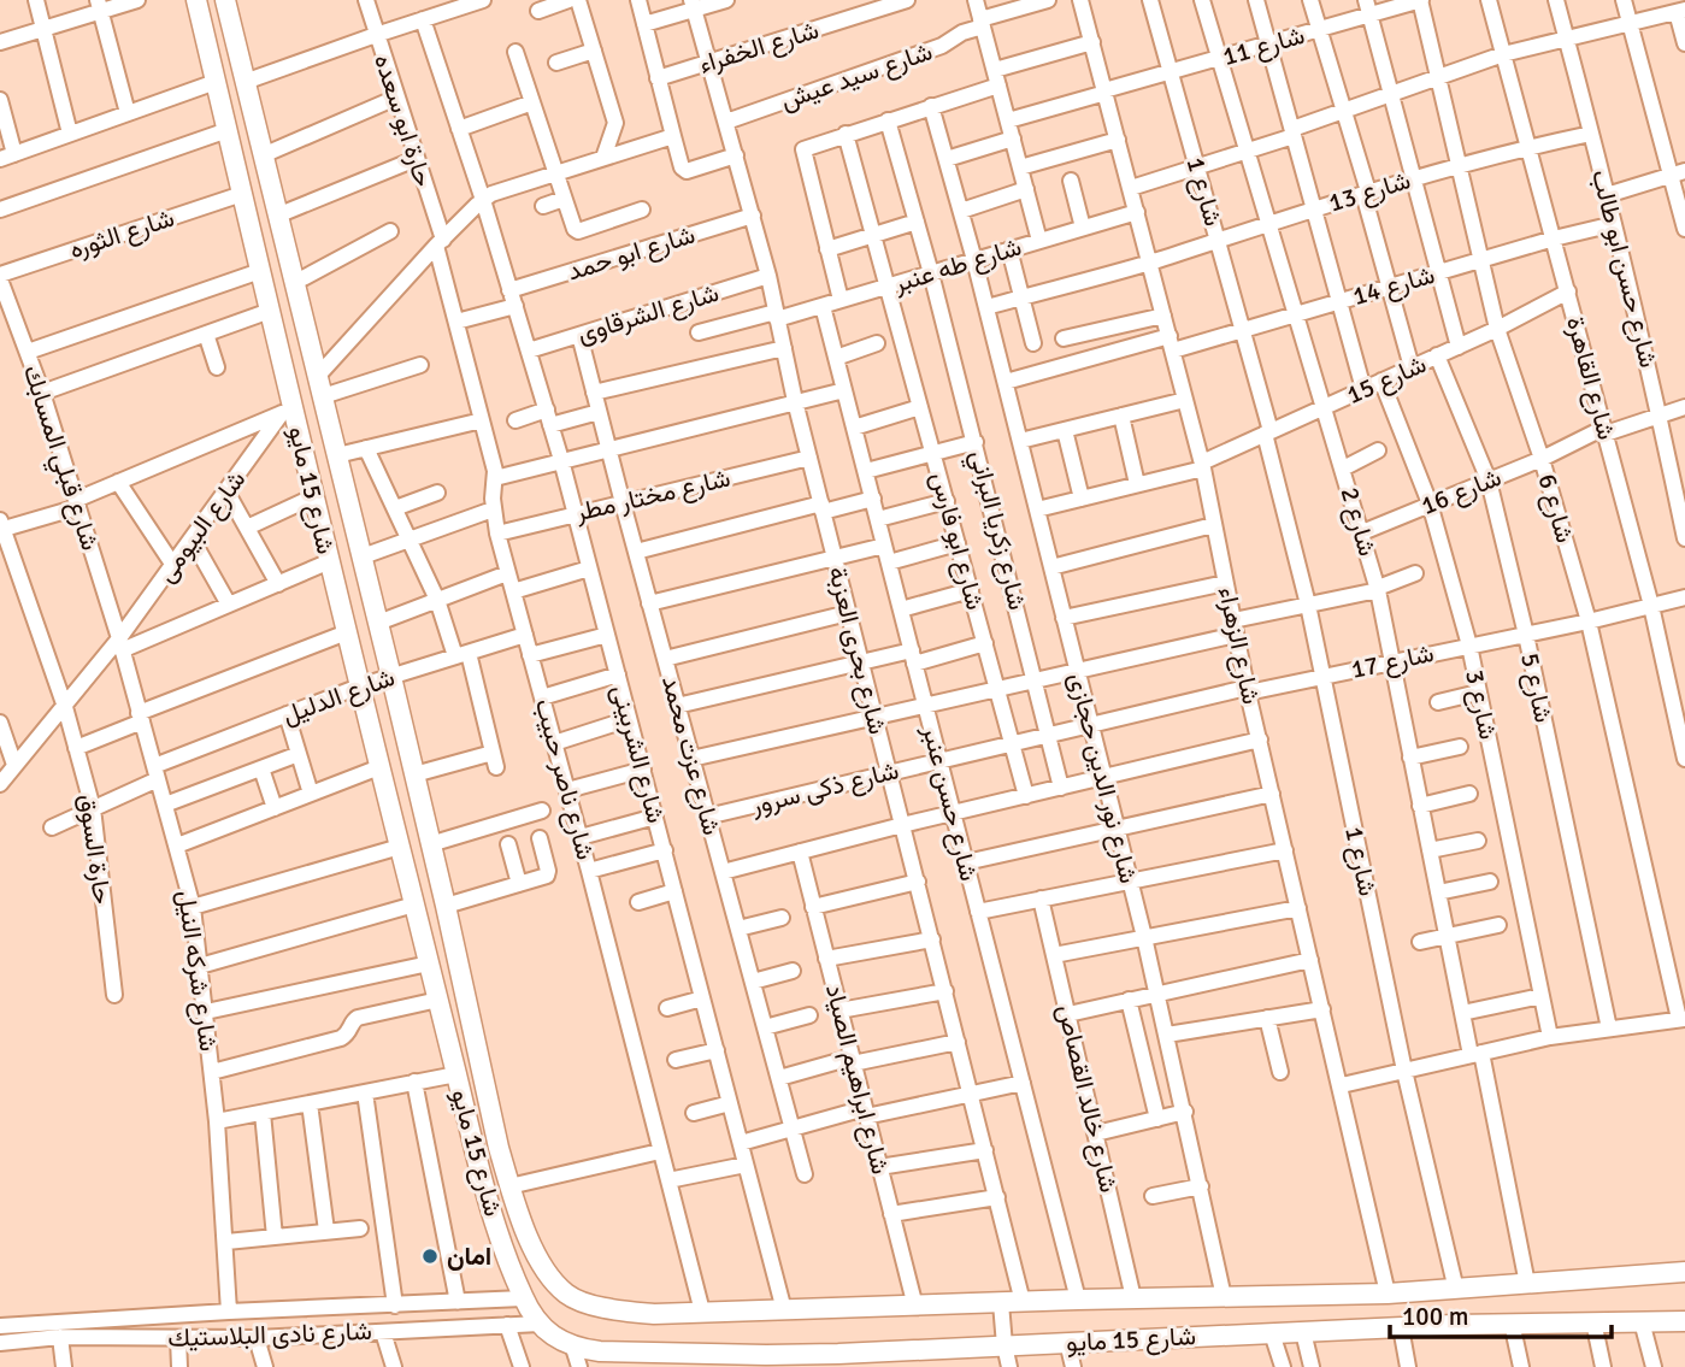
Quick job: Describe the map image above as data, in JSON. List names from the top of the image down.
{
  "streets": {
    "main road": ["شارع 15 مايو"],
    "street": [
      "شارع 11",
      "شارع الخفراء",
      "شارع سيد عيش",
      "حارة ابو سعده",
      "شارع 1",
      "شارع 13",
      "شارع الثوره",
      "شارع ابو حمد",
      "شارع طه عنبر",
      "شارع حسن ابو طالب",
      "شارع 14",
      "شارع الشرقاوى",
      "شارع القاهرة",
      "شارع 15",
      "شارع قبلي المسابك",
      "شارع 16",
      "شارع مختار مطر",
      "شارع 6",
      "شارع 2",
      "شارع البيومى",
      "شارع زكريا البراني",
      "شارع ابو فارس",
      "شارع الزهراء",
      "شارع بحرى العزبة",
      "شارع 17",
      "شارع 5",
      "شارع الدليل",
      "شارع 3",
      "شارع الشربينى",
      "شارع عزت محمد",
      "شارع نور الدين حجازى",
      "شارع ناصر حبيب",
      "شارع ذكى سرور",
      "شارع حسن عنبر",
      "حارة السوق",
      "شارع شركه النيل",
      "شارع ابراهيم الصياد",
      "شارع خالد القصاص",
      "شارع نادى البلاستيك"
    ]
  },
  "crossings": [
    ["شارع 11", "شارع 1"],
    ["شارع 11", "شارع 6"],
    ["شارع 11", "شارع 2"],
    ["شارع 11", "شارع الزهراء"],
    ["شارع الخفراء", "شارع بحرى العزبة"],
    ["شارع سيد عيش", "شارع بحرى العزبة"],
    ["حارة ابو سعده", "شارع ناصر حبيب"],
    ["شارع 1", "شارع 13"],
    ["شارع 1", "شارع 14"],
    ["شارع 1", "شارع 15"],
    ["شارع 1", "شارع 15 مايو"],
    ["شارع 1", "شارع 17"],
    ["شارع 13", "شارع حسن ابو طالب"],
    ["شارع 13", "شارع القاهرة"],
    ["شارع 13", "شارع 6"],
    ["شارع 13", "شارع 2"],
    ["شارع 13", "شارع الزهراء"],
    ["شارع 13", "شارع نور الدين حجازى"],
    ["شارع الثوره", "شارع قبلي المسابك"],
    ["شارع الثوره", "شارع 15 مايو"],
    ["شارع ابو حمد", "شارع بحرى العزبة"],
    ["شارع ابو حمد", "شارع الشربينى"],
    ["شارع طه عنبر", "شارع زكريا البراني"],
    ["شارع طه عنبر", "شارع ابو فارس"],
    ["شارع طه عنبر", "شارع الزهراء"],
    ["شارع طه عنبر", "شارع بحرى العزبة"],
    ["شارع طه عنبر", "شارع نور الدين حجازى"],
    ["شارع طه عنبر", "شارع حسن عنبر"],
    ["شارع حسن ابو طالب", "شارع 14"],
    ["شارع حسن ابو طالب", "شارع 16"],
    ["شارع 14", "شارع القاهرة"],
    ["شارع 14", "شارع 6"],
    ["شارع 14", "شارع 2"],
    ["شارع 14", "شارع الزهراء"],
    ["شارع 14", "شارع نور الدين حجازى"],
    ["شارع الشرقاوى", "شارع بحرى العزبة"],
    ["شارع الشرقاوى", "شارع الشربينى"],
    ["شارع الشرقاوى", "شارع عزت محمد"],
    ["شارع القاهرة", "شارع 15"],
    ["شارع القاهرة", "شارع 16"],
    ["شارع القاهرة", "شارع 17"],
    ["شارع 15", "شارع 6"],
    ["شارع 15", "شارع 2"],
    ["شارع 15", "شارع الزهراء"],
    ["شارع 15", "شارع 5"],
    ["شارع 15", "شارع 3"],
    ["شارع 15", "شارع نور الدين حجازى"],
    ["شارع قبلي المسابك", "شارع البيومى"],
    ["شارع قبلي المسابك", "شارع شركه النيل"],
    ["شارع 15 مايو", "شارع 2"],
    ["شارع 15 مايو", "شارع البيومى"],
    ["شارع 15 مايو", "شارع الزهراء"],
    ["شارع 15 مايو", "شارع بحرى العزبة"],
    ["شارع 15 مايو", "شارع الدليل"],
    ["شارع 15 مايو", "شارع الشربينى"],
    ["شارع 15 مايو", "شارع نور الدين حجازى"],
    ["شارع 15 مايو", "شارع ناصر حبيب"],
    ["شارع 15 مايو", "شارع حسن عنبر"],
    ["شارع 15 مايو", "شارع ابراهيم الصياد"],
    ["شارع 15 مايو", "شارع خالد القصاص"],
    ["شارع 15 مايو", "شارع نادى البلاستيك"],
    ["شارع 16", "شارع 6"],
    ["شارع 16", "شارع 2"],
    ["شارع 16", "شارع 5"],
    ["شارع 16", "شارع 3"],
    ["شارع مختار مطر", "شارع بحرى العزبة"],
    ["شارع مختار مطر", "شارع الشربينى"],
    ["شارع مختار مطر", "شارع عزت محمد"],
    ["شارع مختار مطر", "شارع ناصر حبيب"],
    ["شارع 6", "شارع 17"],
    ["شارع 2", "شارع 17"],
    ["شارع البيومى", "حارة السوق"],
    ["شارع البيومى", "شارع شركه النيل"],
    ["شارع زكريا البراني", "شارع ذكى سرور"],
    ["شارع ابو فارس", "شارع ذكى سرور"],
    ["شارع الزهراء", "شارع 17"],
    ["شارع بحرى العزبة", "شارع ذكى سرور"],
    ["شارع 17", "شارع 5"],
    ["شارع 17", "شارع 3"],
    ["شارع 17", "شارع نور الدين حجازى"],
    ["شارع 17", "شارع ذكى سرور"],
    ["شارع الدليل", "شارع ناصر حبيب"],
    ["شارع الدليل", "حارة السوق"],
    ["شارع الدليل", "شارع شركه النيل"],
    ["شارع عزت محمد", "شارع ذكى سرور"],
    ["شارع نور الدين حجازى", "شارع ذكى سرور"],
    ["شارع ذكى سرور", "شارع حسن عنبر"],
    ["شارع شركه النيل", "شارع نادى البلاستيك"]
  ],
  "places": ["امان"],
  "scale_bar": "100 m"
}
